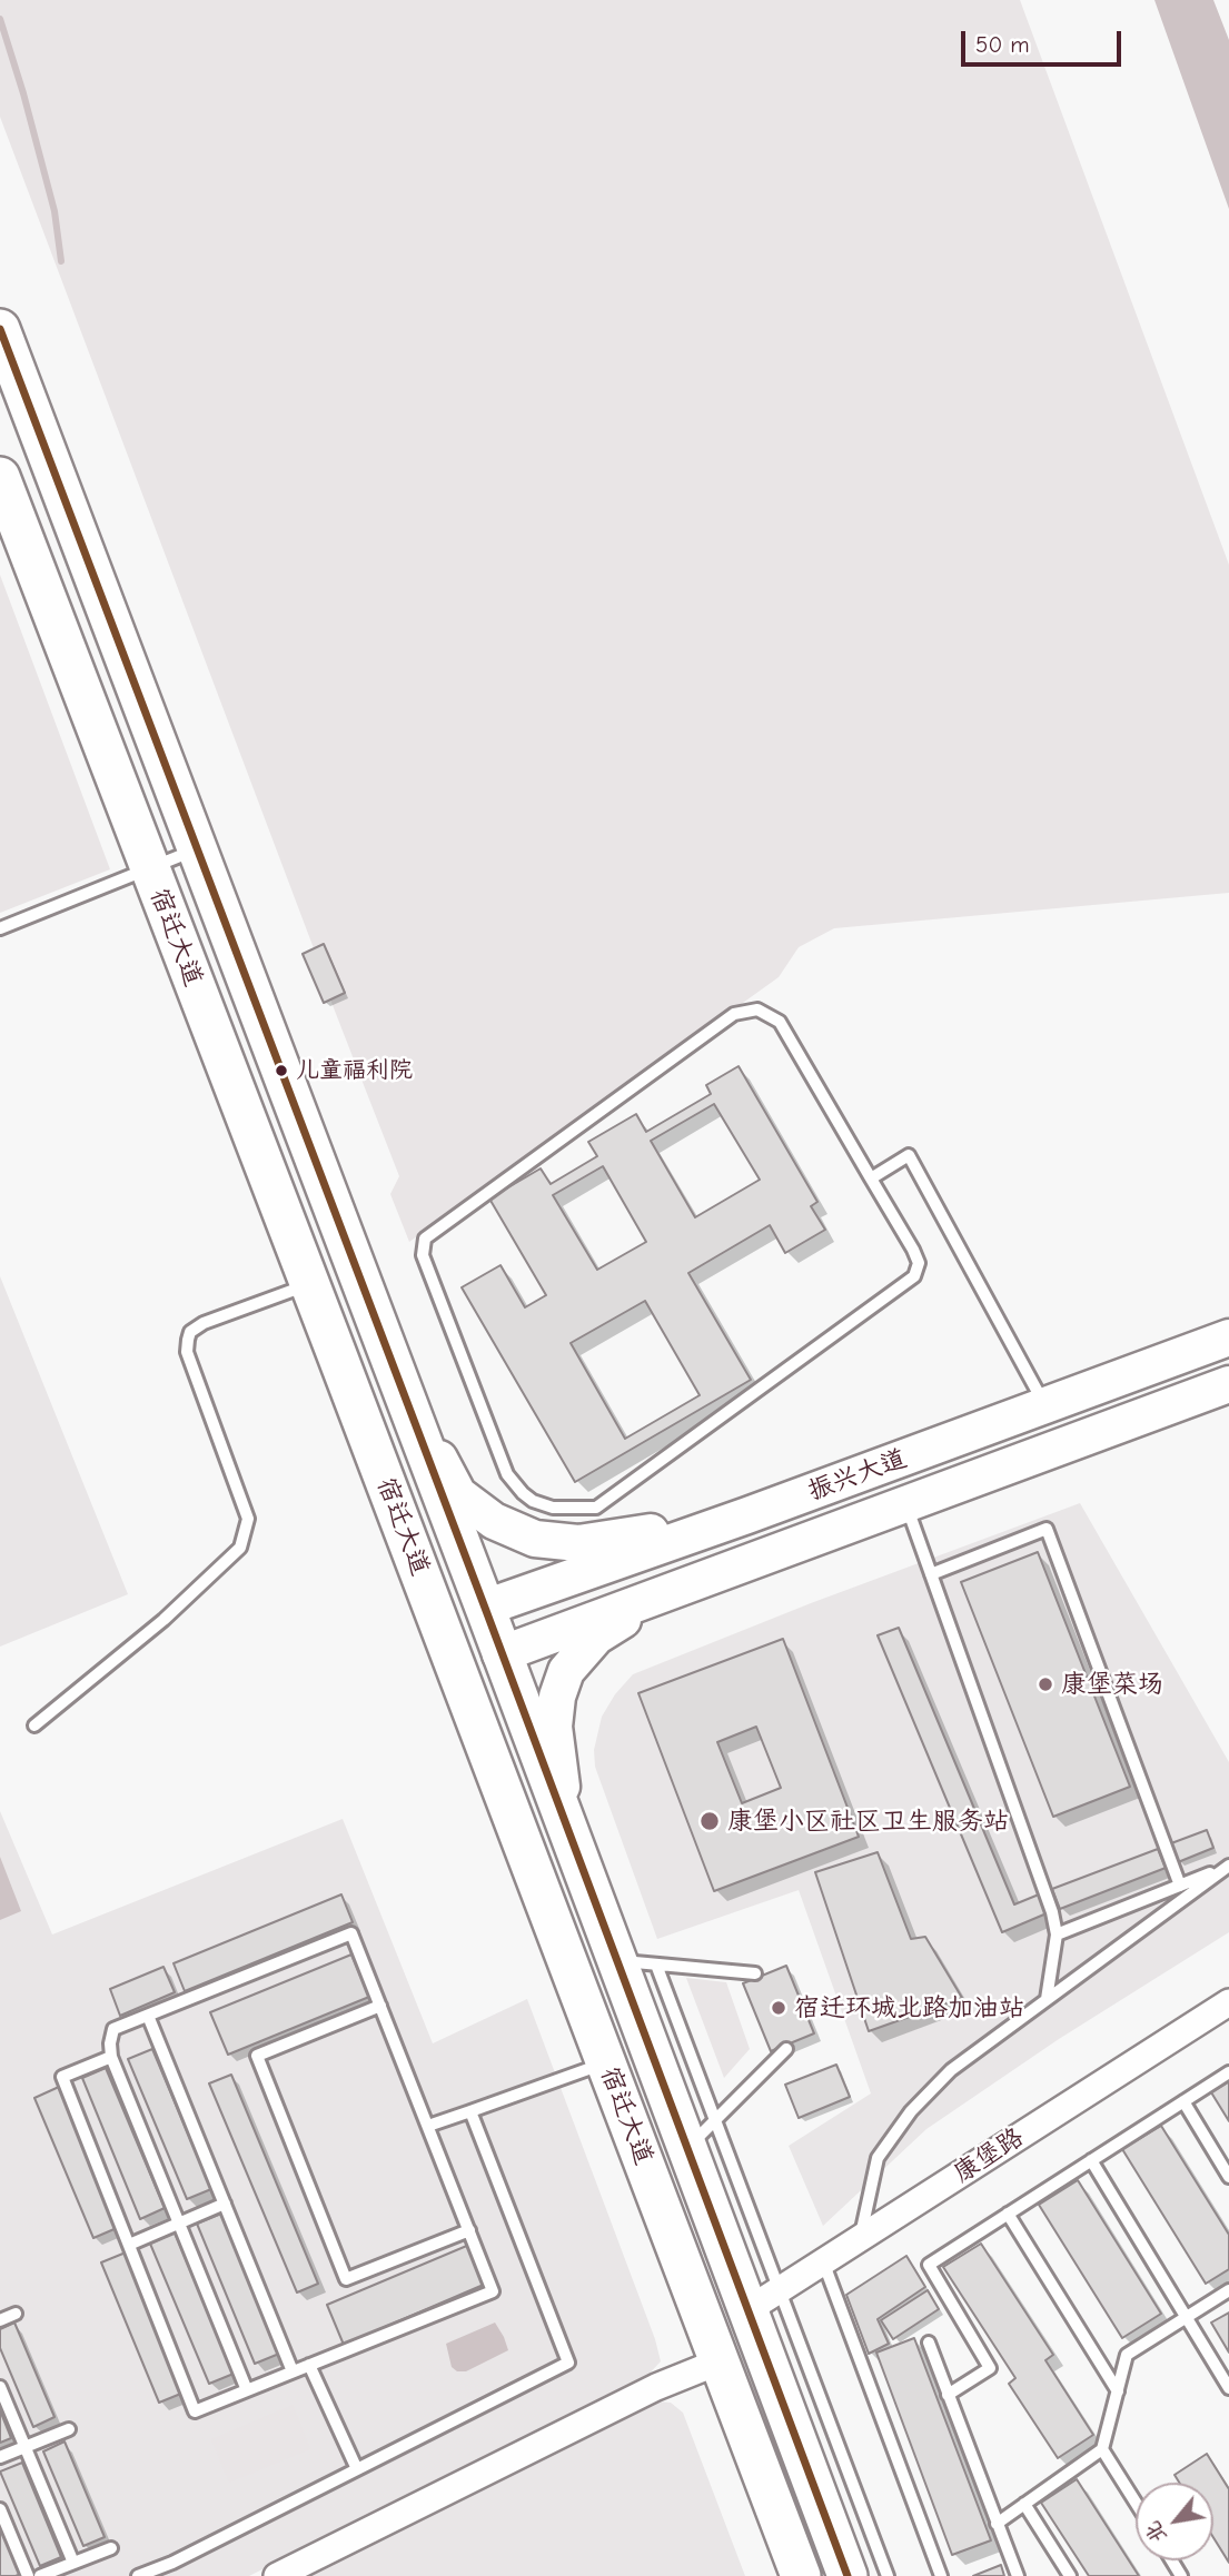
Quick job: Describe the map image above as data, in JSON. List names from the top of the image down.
{
  "streets": {
    "main road": ["宿迁大道", "振兴大道"],
    "street": ["康堡路"]
  },
  "crossings": [
    ["宿迁大道", "振兴大道"],
    ["宿迁大道", "康堡路"]
  ],
  "places": [
    "儿童福利院",
    "康堡菜场",
    "康堡小区社区卫生服务站",
    "宿迁环城北路加油站"
  ],
  "scale_bar": "50 m",
  "north": "bottom left"
}
